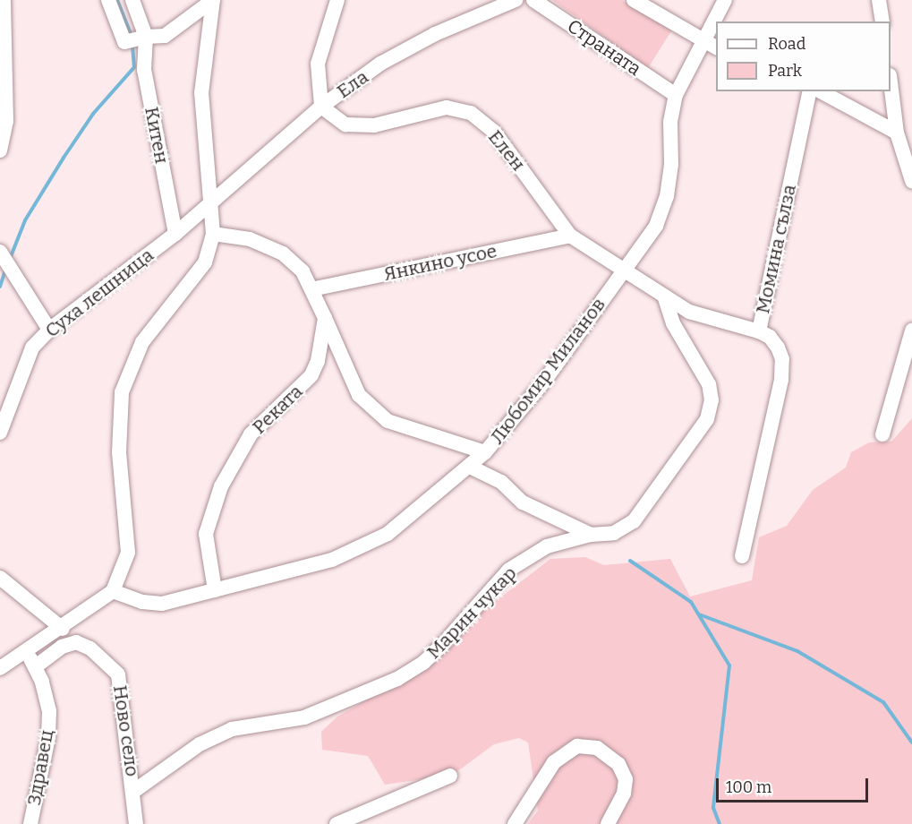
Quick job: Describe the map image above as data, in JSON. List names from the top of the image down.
{
  "streets": {
    "street": [
      "Страната",
      "Ела",
      "Китен",
      "Елен",
      "Момина сълза",
      "Янкино усое",
      "Суха лешница",
      "Любомир Миланов",
      "Реката",
      "Марин чукар",
      "Ново село",
      "Здравец"
    ]
  },
  "crossings": [
    ["Страната", "Любомир Миланов"],
    ["Ела", "Елен"],
    ["Ела", "Суха лешница"],
    ["Китен", "Суха лешница"],
    ["Елен", "Момина сълза"],
    ["Елен", "Янкино усое"],
    ["Елен", "Любомир Миланов"],
    ["Елен", "Марин чукар"],
    ["Любомир Миланов", "Реката"],
    ["Марин чукар", "Ново село"],
    ["Ново село", "Здравец"]
  ],
  "legend": ["Road", "Park"],
  "scale_bar": "100 m"
}
